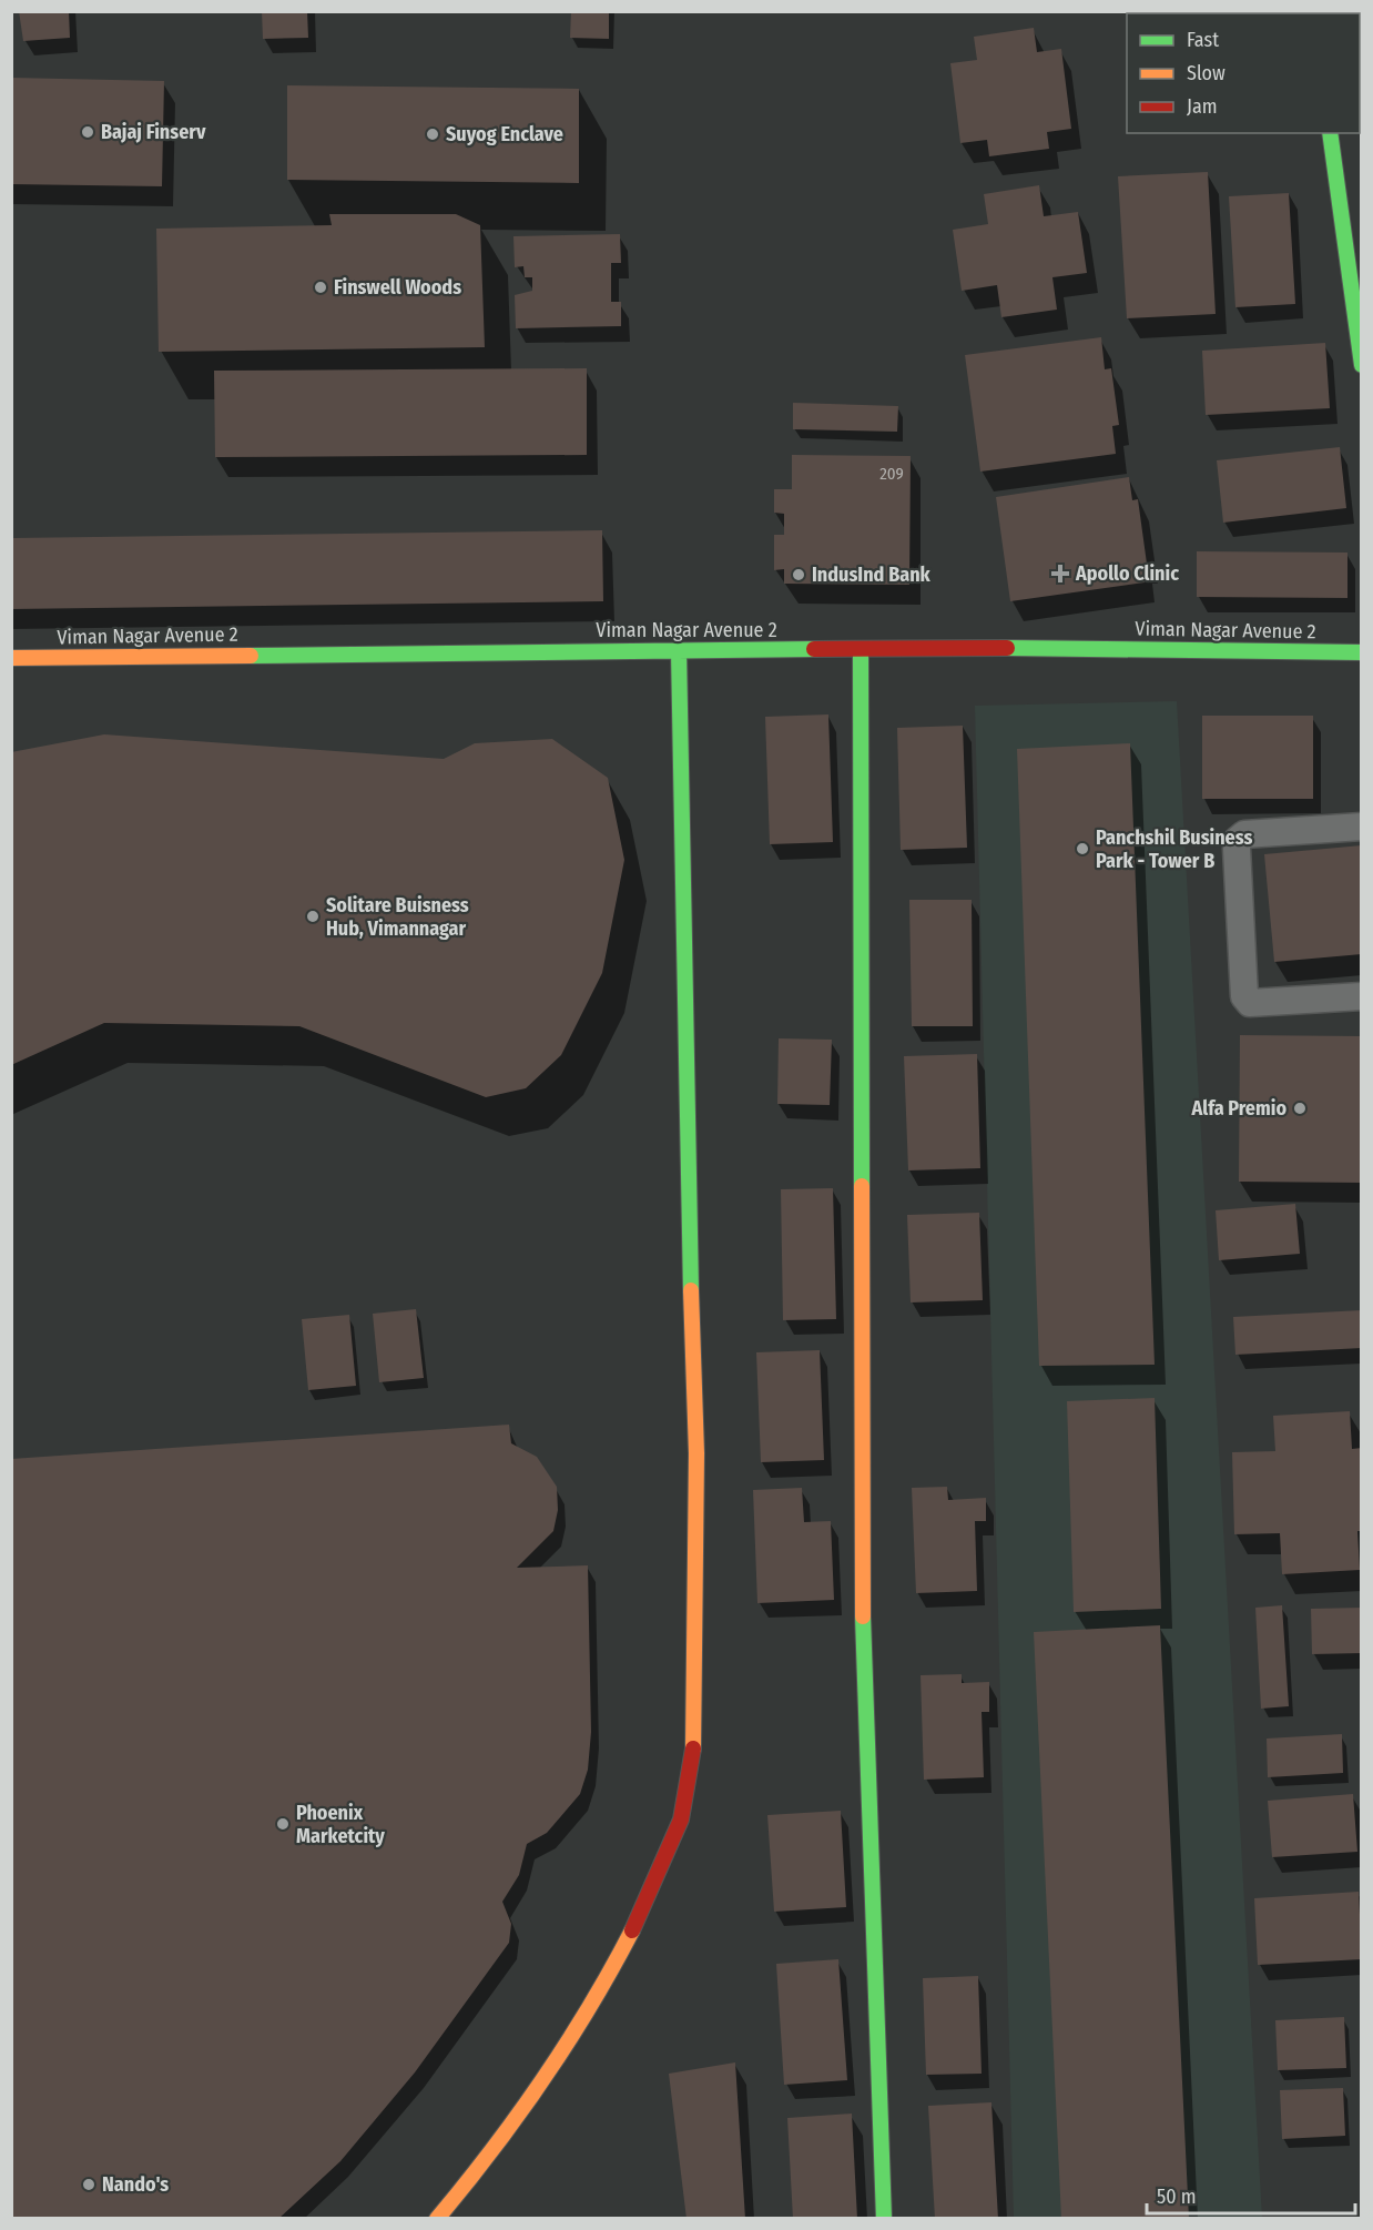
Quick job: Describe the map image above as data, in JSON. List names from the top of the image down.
{
  "streets": {
    "street": ["Viman Nagar Avenue 2"]
  },
  "places": {
    "other": [
      "Bajaj Finserv",
      "Suyog Enclave",
      "Finswell Woods",
      "IndusInd Bank",
      "Panchshil Business Park - Tower B",
      "Solitare Buisness Hub, Vimannagar",
      "Alfa Premio",
      "Phoenix Marketcity",
      "Nando's"
    ],
    "health": ["Apollo Clinic"]
  },
  "house_numbers": ["209"],
  "legend": ["Fast", "Slow", "Jam"],
  "scale_bar": "50 m"
}
